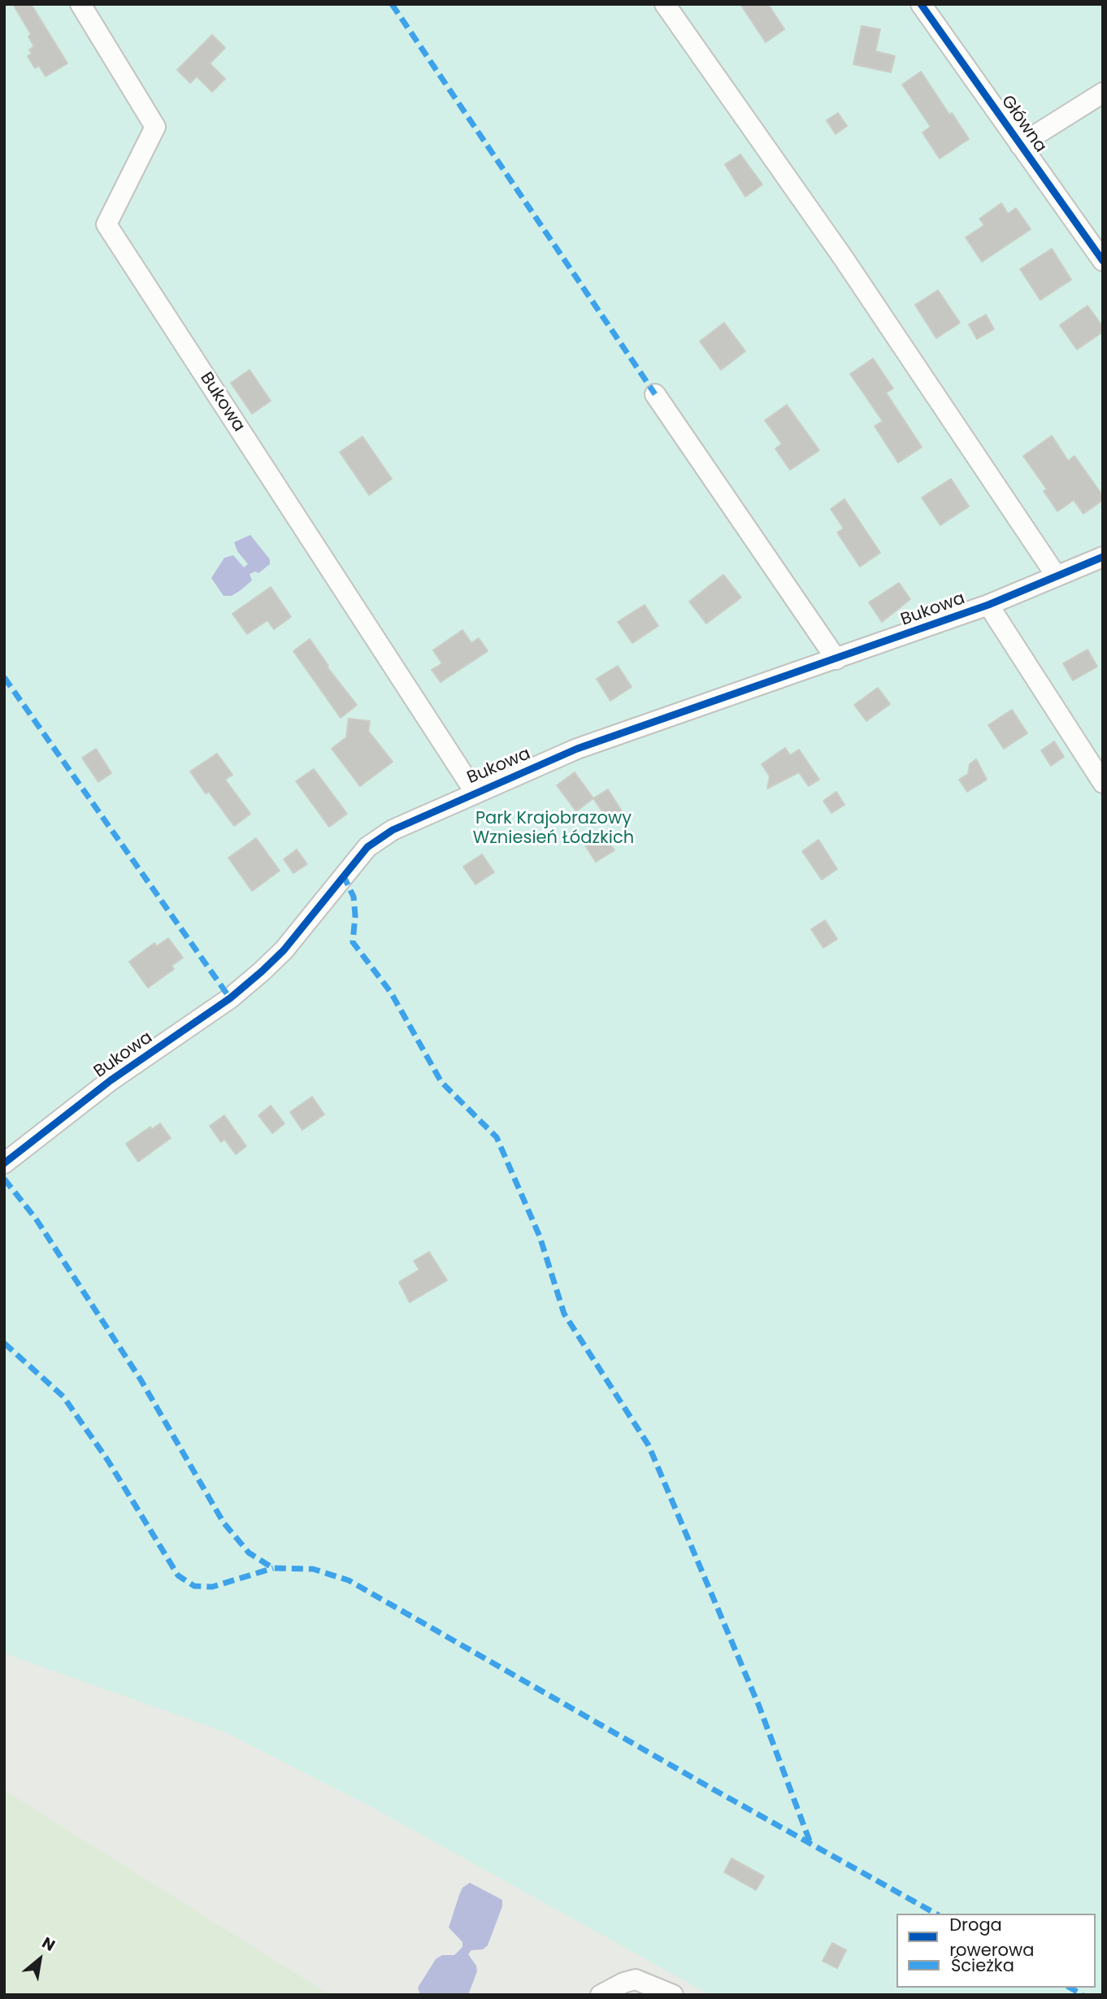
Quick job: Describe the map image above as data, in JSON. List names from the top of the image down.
{
  "streets": {
    "street": ["Główna", "Bukowa"]
  },
  "parks": ["Park Krajobrazowy Wzniesień Łódzkich"],
  "legend": ["Droga rowerowa", "Ścieżka"],
  "north": "top right"
}
